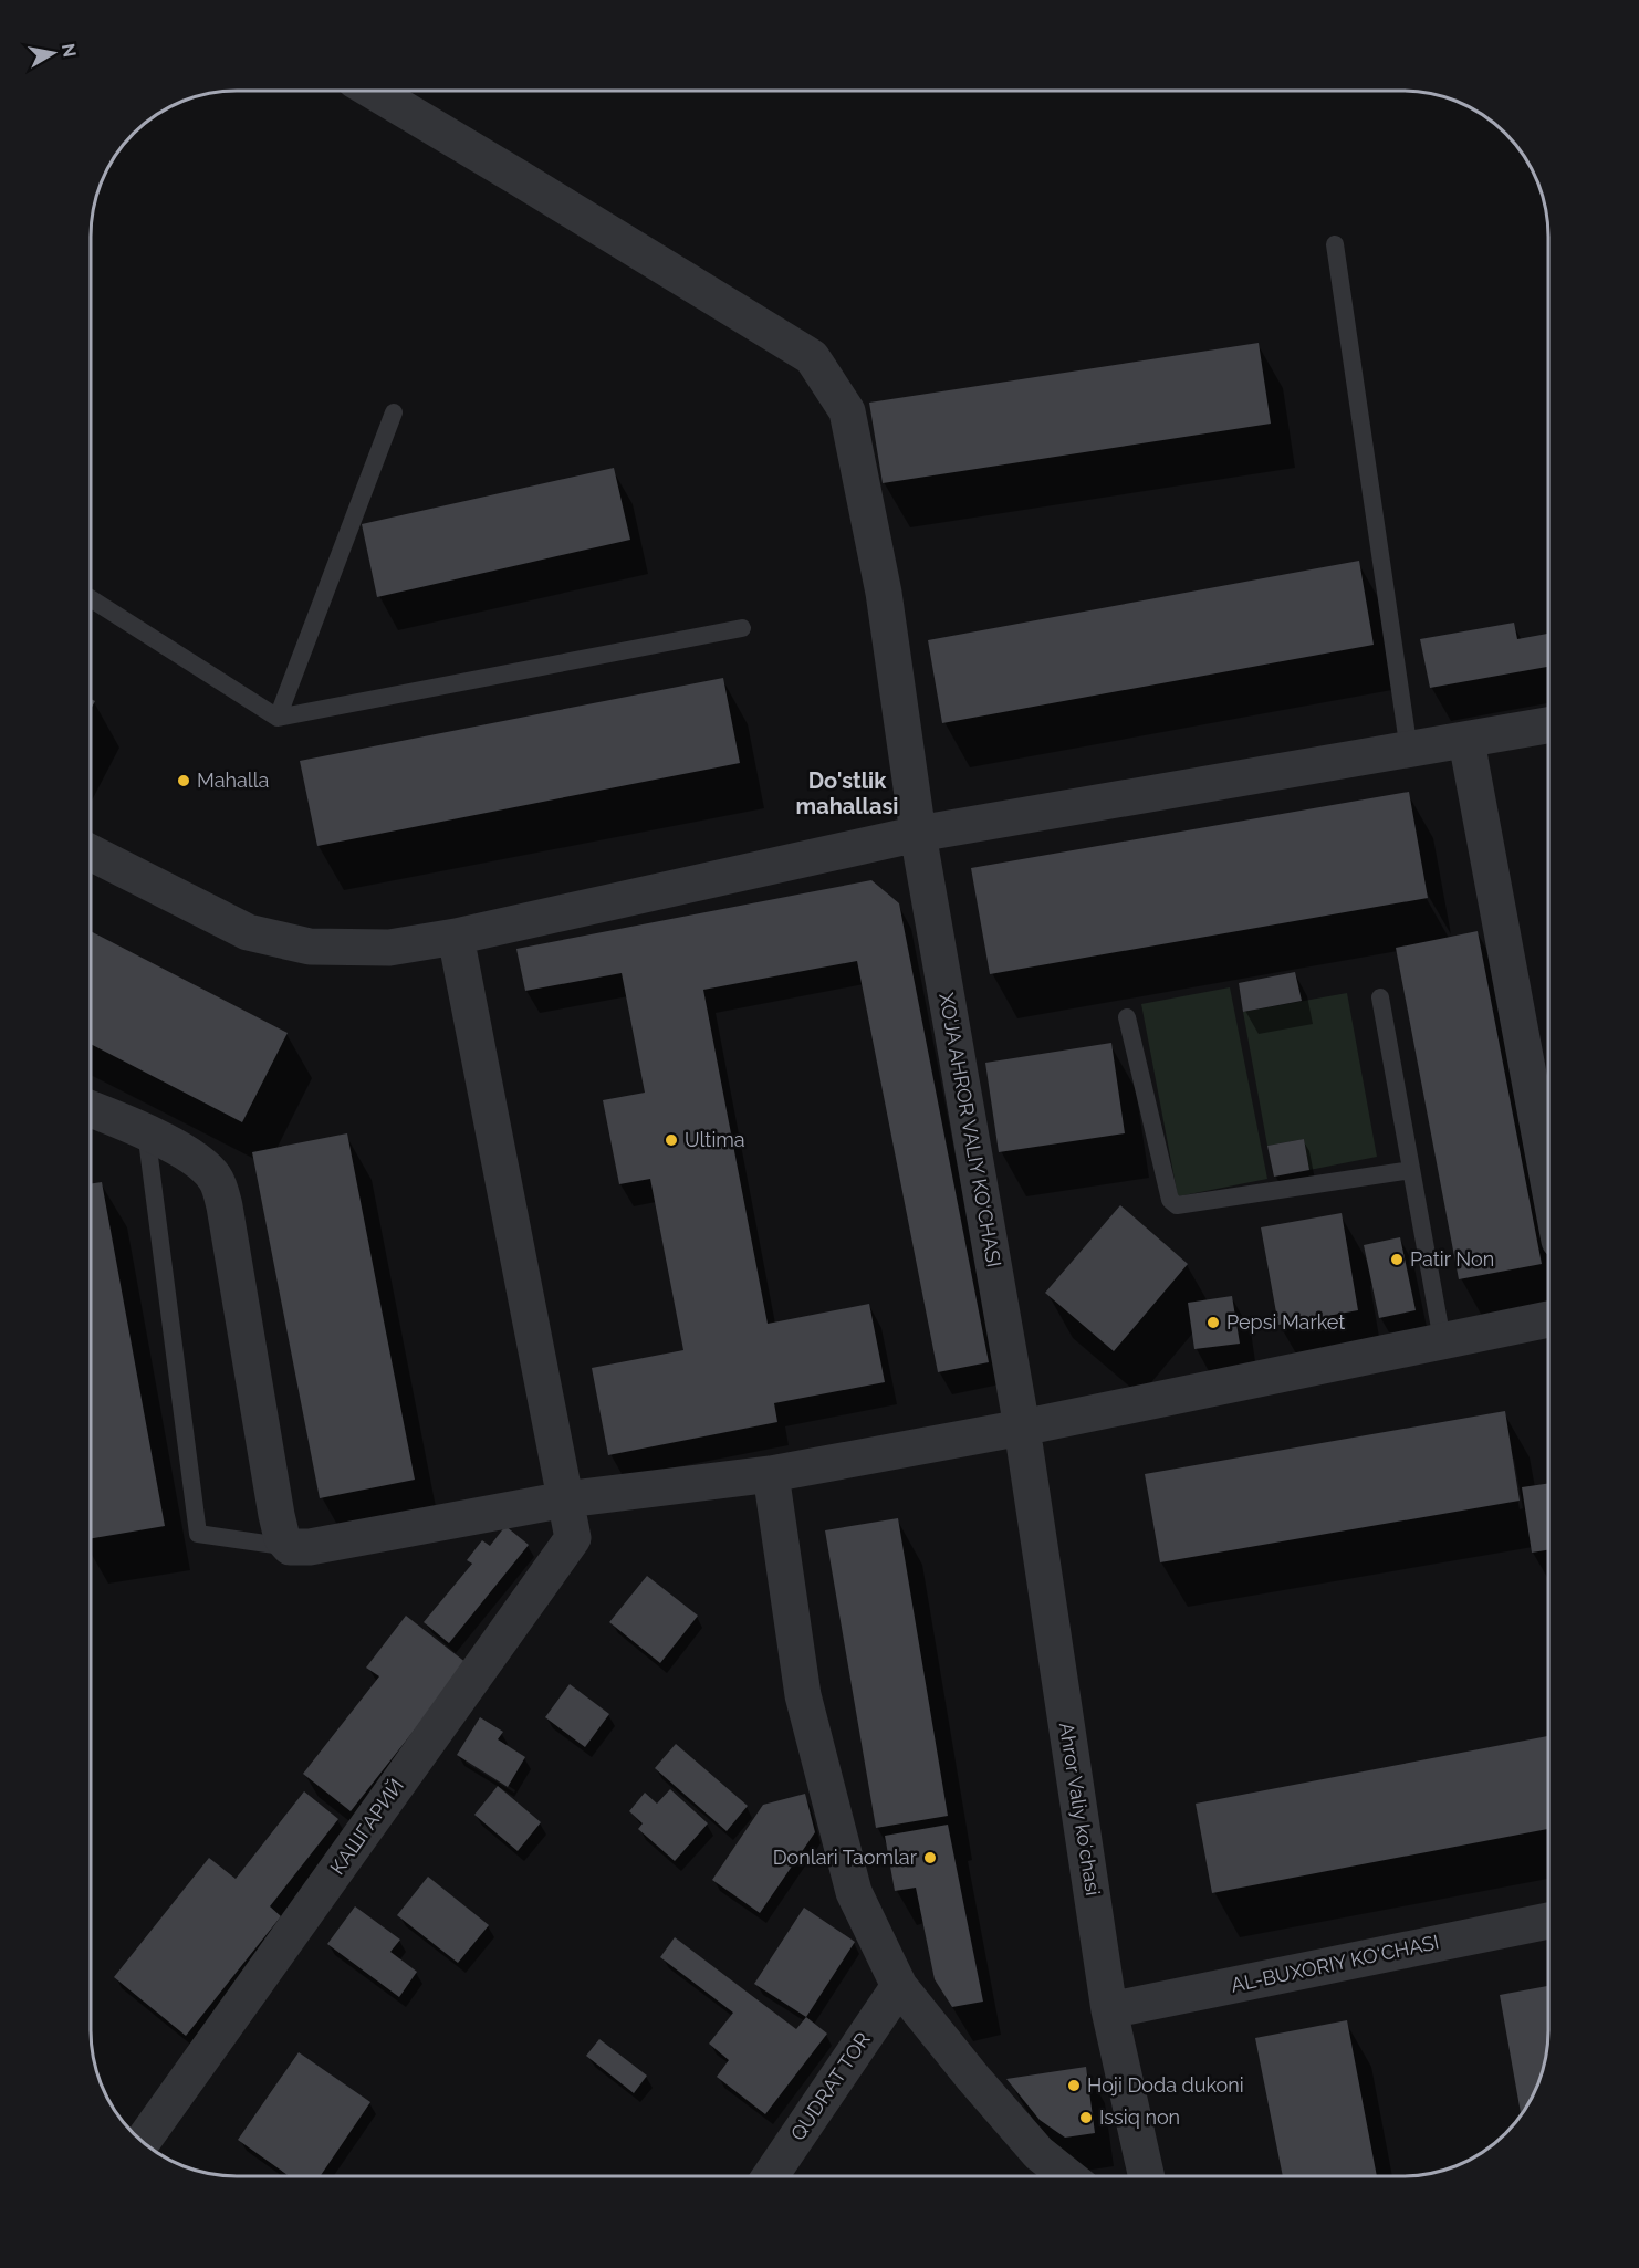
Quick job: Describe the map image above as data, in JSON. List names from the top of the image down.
{
  "streets": {
    "street": [
      "XO‘JA AHROR VALIY KO‘CHASI",
      "Ahror Valiy koʻchasi",
      "КАШГАРИЙ",
      "AL-BUXORIY KO‘CHASI",
      "QUDRAT TOR"
    ]
  },
  "crossings": [
    ["XO‘JA AHROR VALIY KO‘CHASI", "Ahror Valiy koʻchasi"],
    ["Ahror Valiy koʻchasi", "AL-BUXORIY KO‘CHASI"]
  ],
  "districts": ["Do'stlik mahallasi"],
  "places": [
    "Mahalla",
    "Ultima",
    "Patir Non",
    "Pepsi Market",
    "Donlari Taomlar",
    "Hoji Doda dukoni",
    "Issiq non"
  ],
  "north": "right"
}
